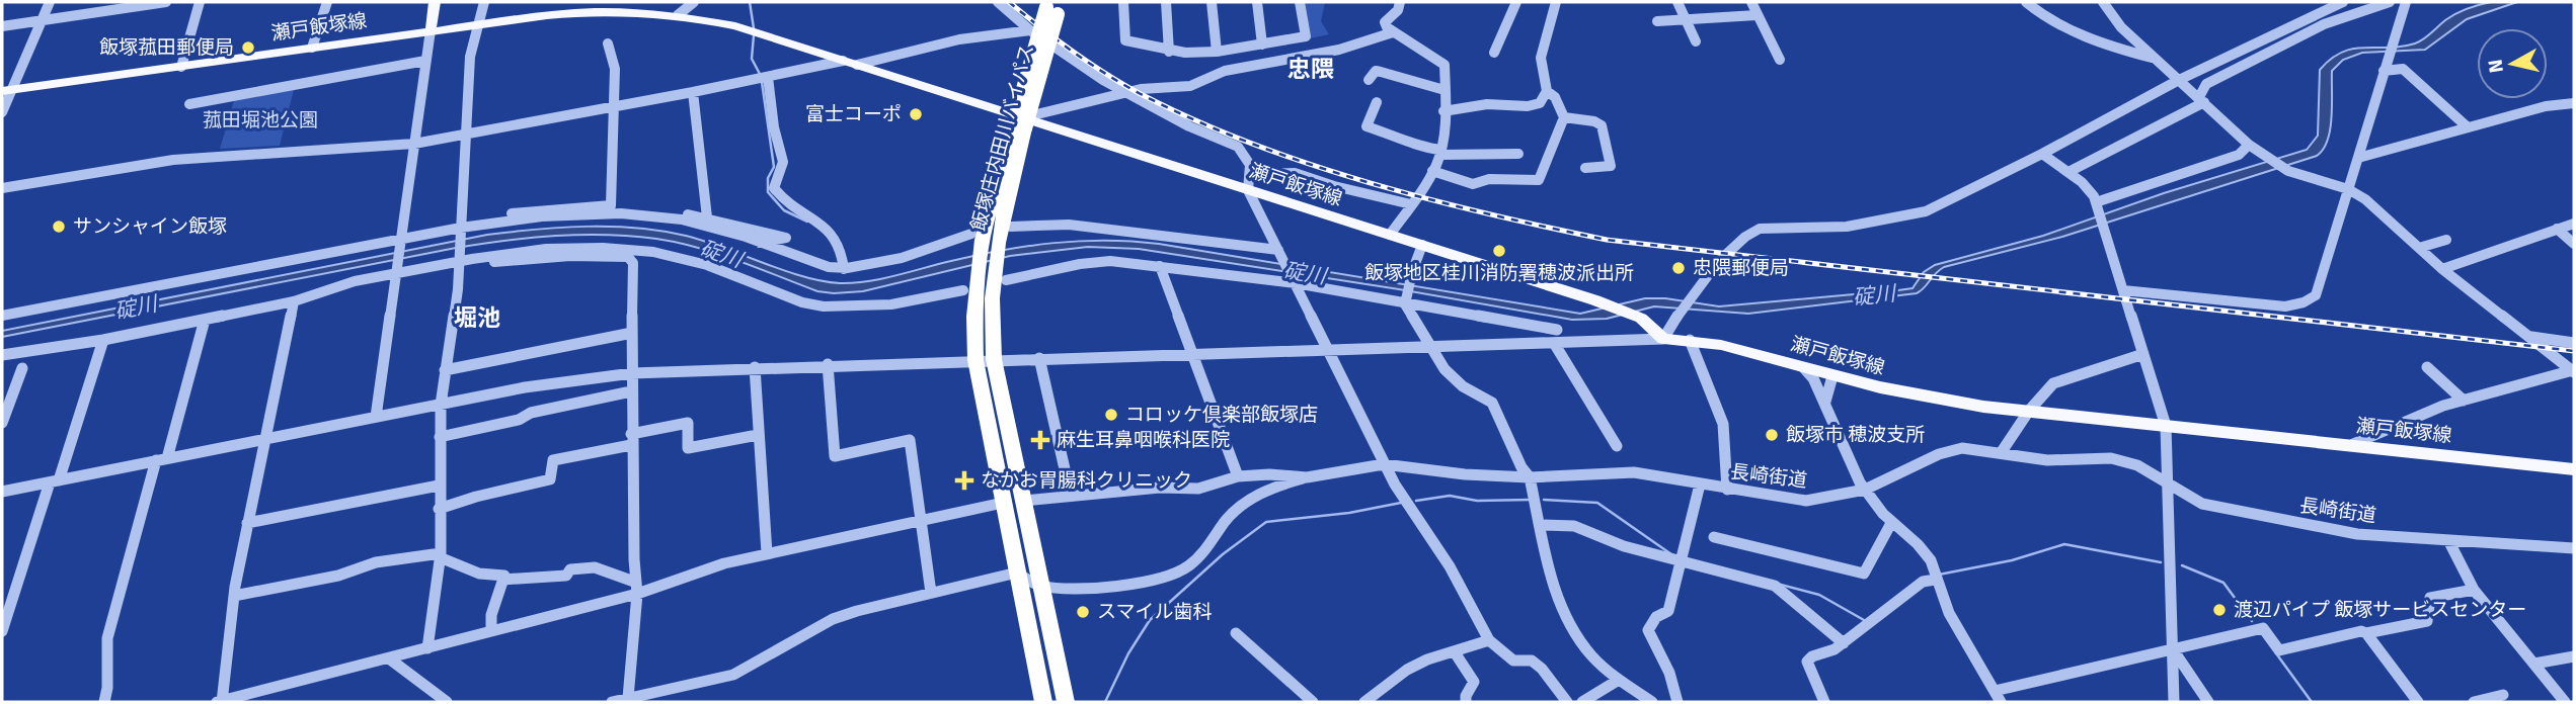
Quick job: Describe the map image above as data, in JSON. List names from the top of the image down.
{
  "streets": {
    "highway": ["飯塚庄内田川バイパス"],
    "main road": ["瀬戸飯塚線"],
    "street": ["長崎街道"]
  },
  "crossings": [
    ["瀬戸飯塚線", "飯塚庄内田川バイパス"],
    ["飯塚庄内田川バイパス", "長崎街道"]
  ],
  "districts": ["忠隈", "堀池"],
  "water": ["碇川"],
  "parks": ["菰田堀池公園"],
  "places": {
    "other": [
      "飯塚菰田郵便局",
      "富士コーポ",
      "サンシャイン飯塚",
      "飯塚地区桂川消防署穂波派出所",
      "忠隈郵便局",
      "コロッケ倶楽部飯塚店",
      "飯塚市 穂波支所",
      "渡辺パイプ 飯塚サービスセンター",
      "スマイル歯科"
    ],
    "health": ["麻生耳鼻咽喉科医院", "なかお胃腸科クリニック"]
  },
  "north": "left"
}
